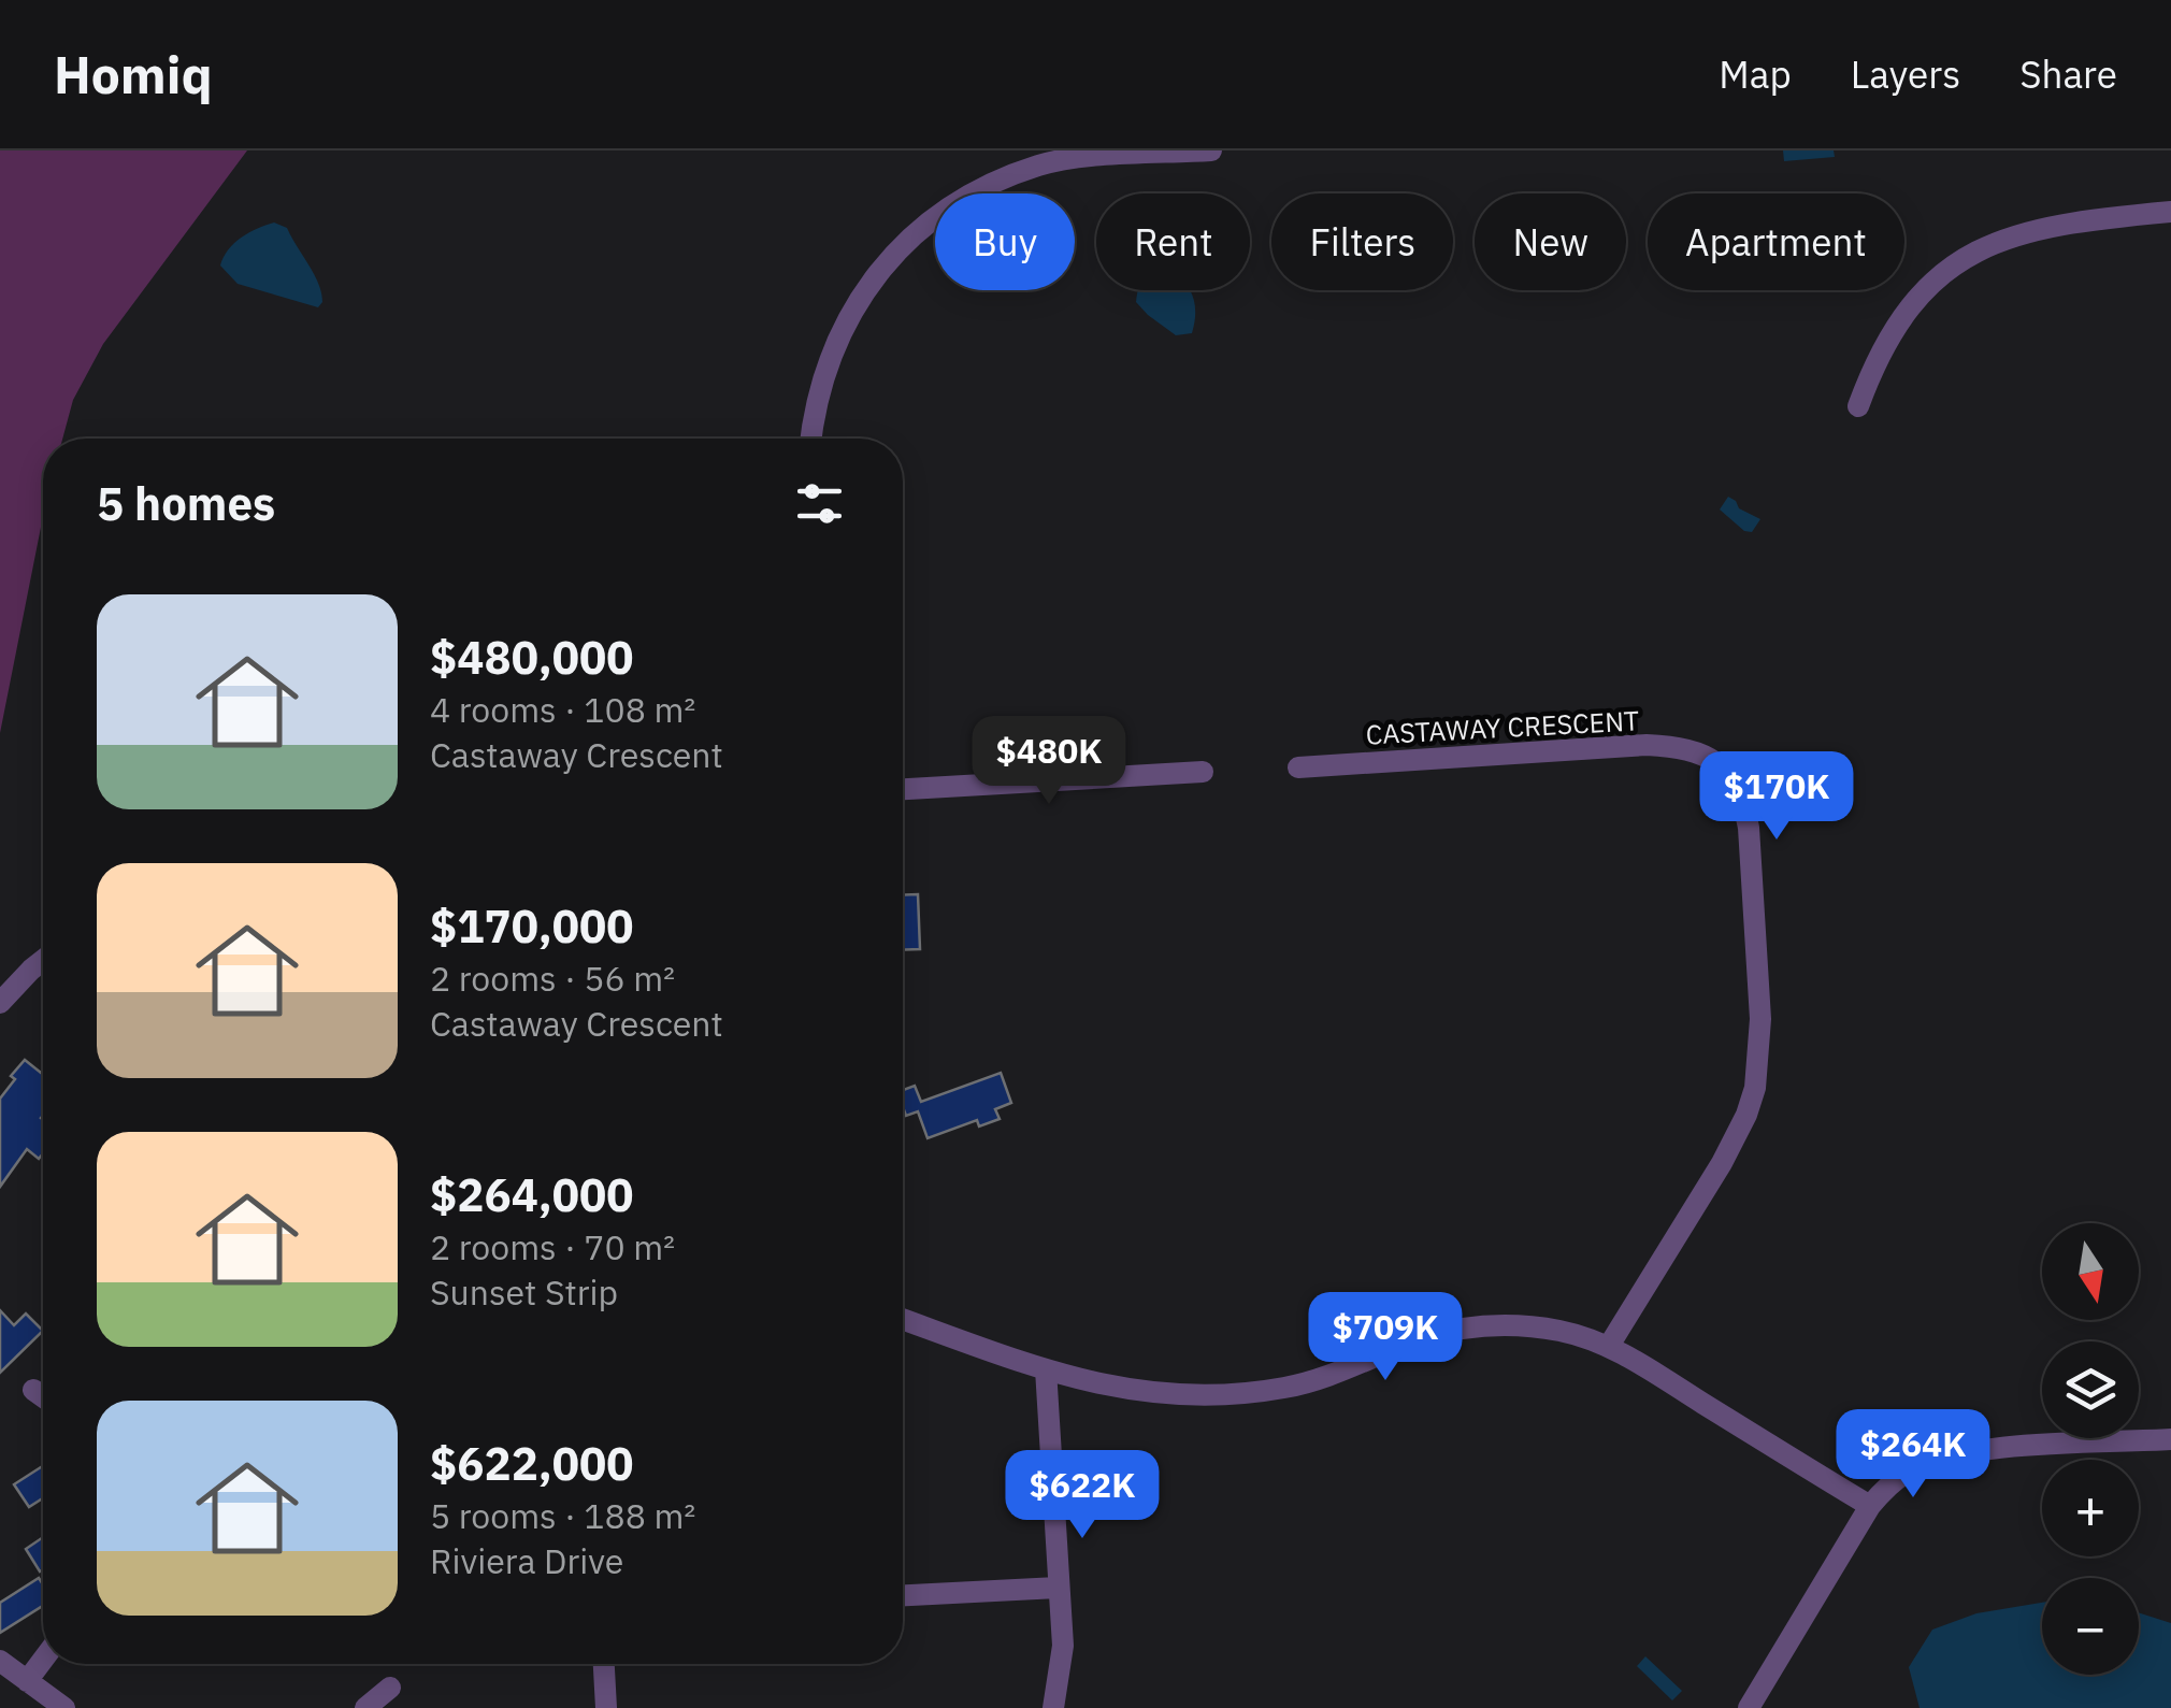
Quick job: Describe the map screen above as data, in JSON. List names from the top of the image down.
{
  "streets": {
    "street": ["CASTAWAY CRESCENT"]
  },
  "north": "bottom",
  "page": {
    "header": "Homiq",
    "nav": ["Map", "Layers", "Share"],
    "chip": [
      "Buy",
      "Rent",
      "Filters",
      "New",
      "Apartment"
    ],
    "heading": "5 homes",
    "list": [
      {
        "name": "$480,000",
        "note": "4 rooms · 108 m² · Castaway Crescent"
      },
      {
        "name": "$170,000",
        "note": "2 rooms · 56 m² · Castaway Crescent"
      },
      {
        "name": "$264,000",
        "note": "2 rooms · 70 m² · Sunset Strip"
      },
      {
        "name": "$622,000",
        "note": "5 rooms · 188 m² · Riviera Drive"
      }
    ],
    "price": [
      "$480K",
      "$170K",
      "$709K",
      "$264K",
      "$622K"
    ],
    "map_buttons": ["+", "−"]
  }
}
